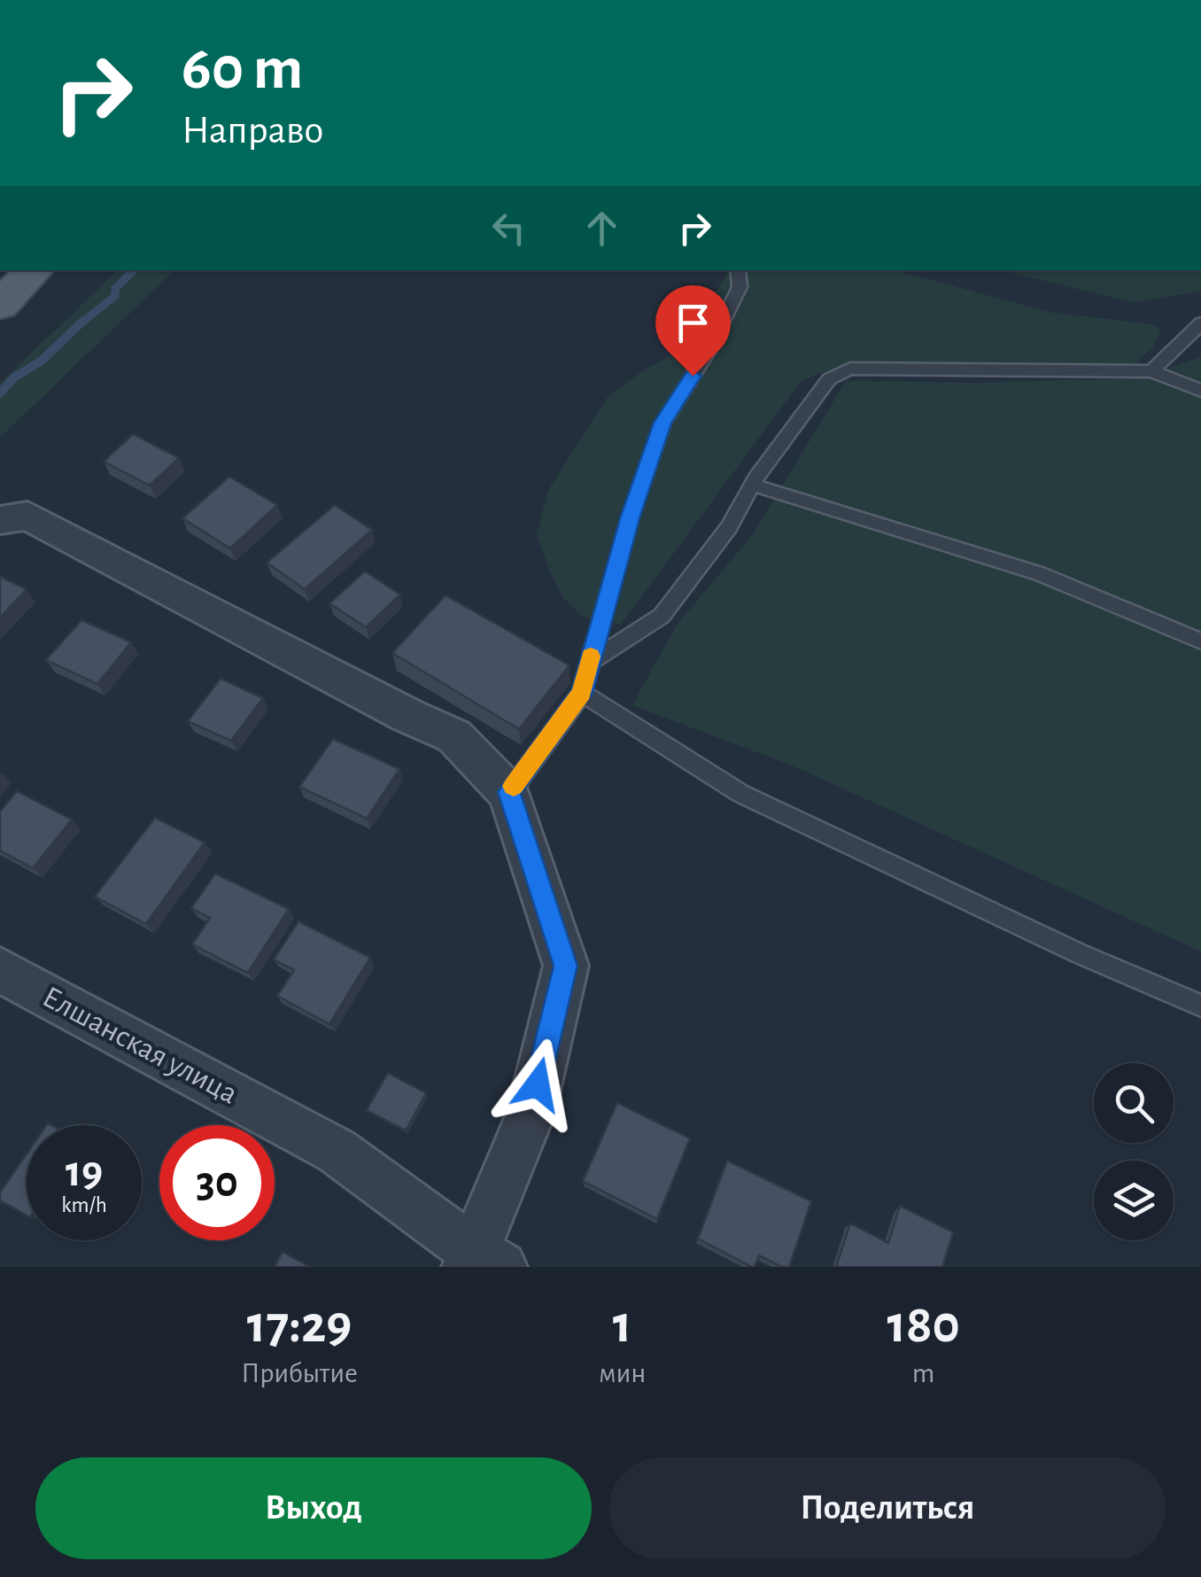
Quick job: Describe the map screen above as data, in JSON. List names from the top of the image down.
{
  "streets": {
    "street": ["Елшанская улица"]
  },
  "page": {
    "turn": ["60 m", "Направо"],
    "speed": "19 km/h",
    "limit": "30",
    "eta": [
      "17:29",
      "Прибытие",
      "1",
      "мин",
      "180",
      "m"
    ],
    "buttons": ["Выход", "Поделиться"]
  }
}
